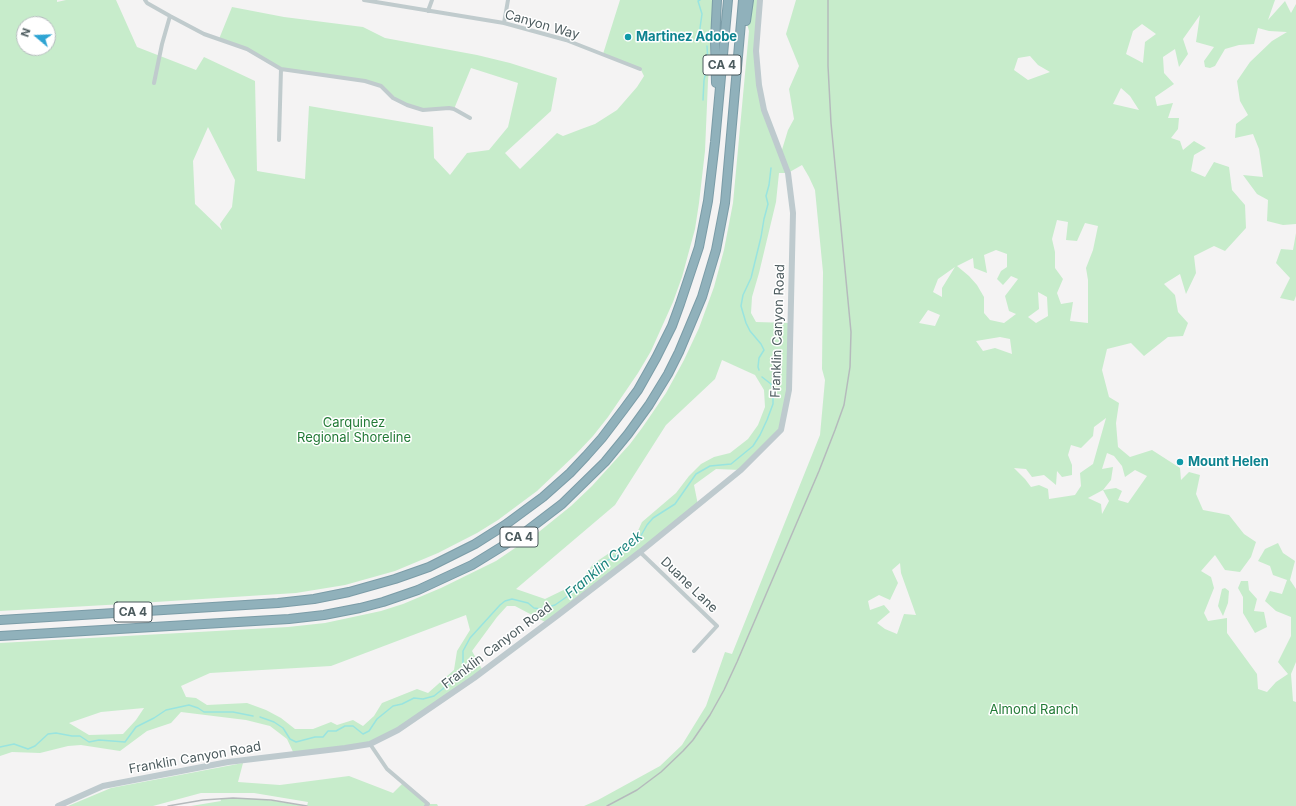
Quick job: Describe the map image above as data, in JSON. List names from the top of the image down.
{
  "streets": {
    "highway": ["CA 4"],
    "street": ["Canyon Way", "Franklin Canyon Road", "Duane Lane"]
  },
  "crossings": [
    ["Franklin Canyon Road", "Duane Lane"]
  ],
  "water": ["Franklin Creek"],
  "parks": ["Carquinez Regional Shoreline", "Almond Ranch"],
  "places": ["Martinez Adobe", "Mount Helen"],
  "north": "left"
}
